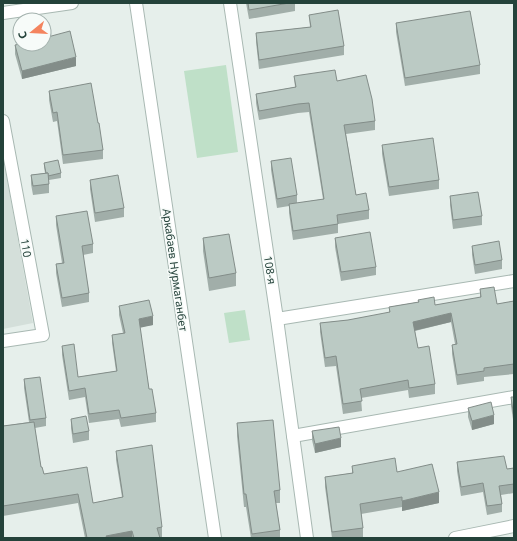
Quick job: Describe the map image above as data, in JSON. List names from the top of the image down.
{
  "streets": {
    "street": ["110", "Аркабаев Нурмаганбет", "108-я"]
  },
  "north": "left"
}
